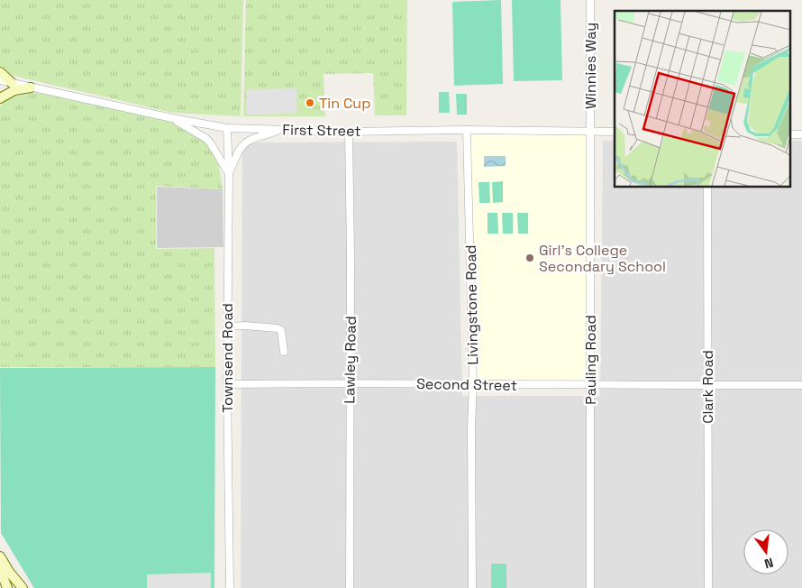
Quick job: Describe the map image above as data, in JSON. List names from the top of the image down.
{
  "streets": {
    "street": [
      "Winnies Way",
      "First Street",
      "Livingstone Road",
      "Townsend Road",
      "Lawley Road",
      "Pauling Road",
      "Second Street",
      "Clark Road"
    ]
  },
  "crossings": [
    ["Winnies Way", "First Street"],
    ["Winnies Way", "Pauling Road"],
    ["First Street", "Livingstone Road"],
    ["First Street", "Townsend Road"],
    ["First Street", "Lawley Road"],
    ["First Street", "Pauling Road"],
    ["Livingstone Road", "Second Street"],
    ["Townsend Road", "Second Street"],
    ["Lawley Road", "Second Street"],
    ["Pauling Road", "Second Street"],
    ["Second Street", "Clark Road"]
  ],
  "places": ["Tin Cup", "Girl's College Secondary School"],
  "north": "bottom"
}
